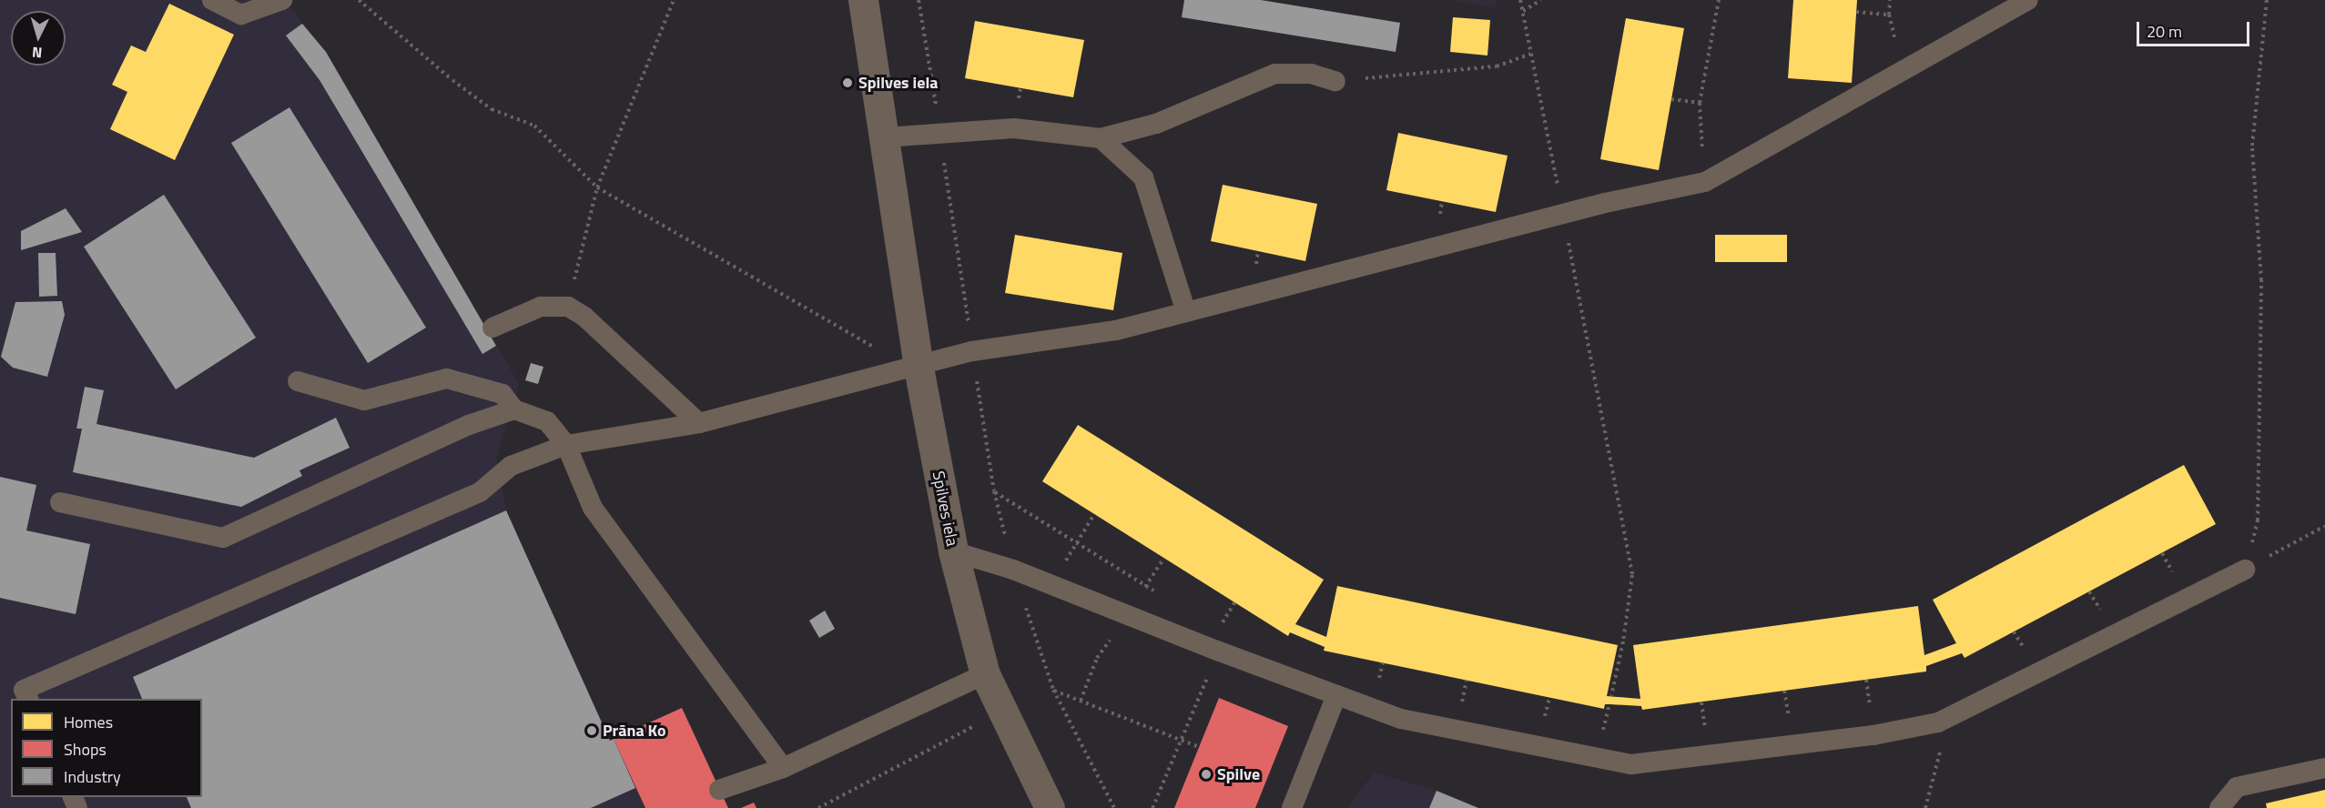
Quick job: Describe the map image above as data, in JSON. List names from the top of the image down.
{
  "streets": {
    "street": ["Spilves iela"]
  },
  "places": ["Spilves iela", "Prāna Ko", "Spilve"],
  "legend": ["Homes", "Shops", "Industry"],
  "scale_bar": "20 m",
  "north": "bottom"
}
